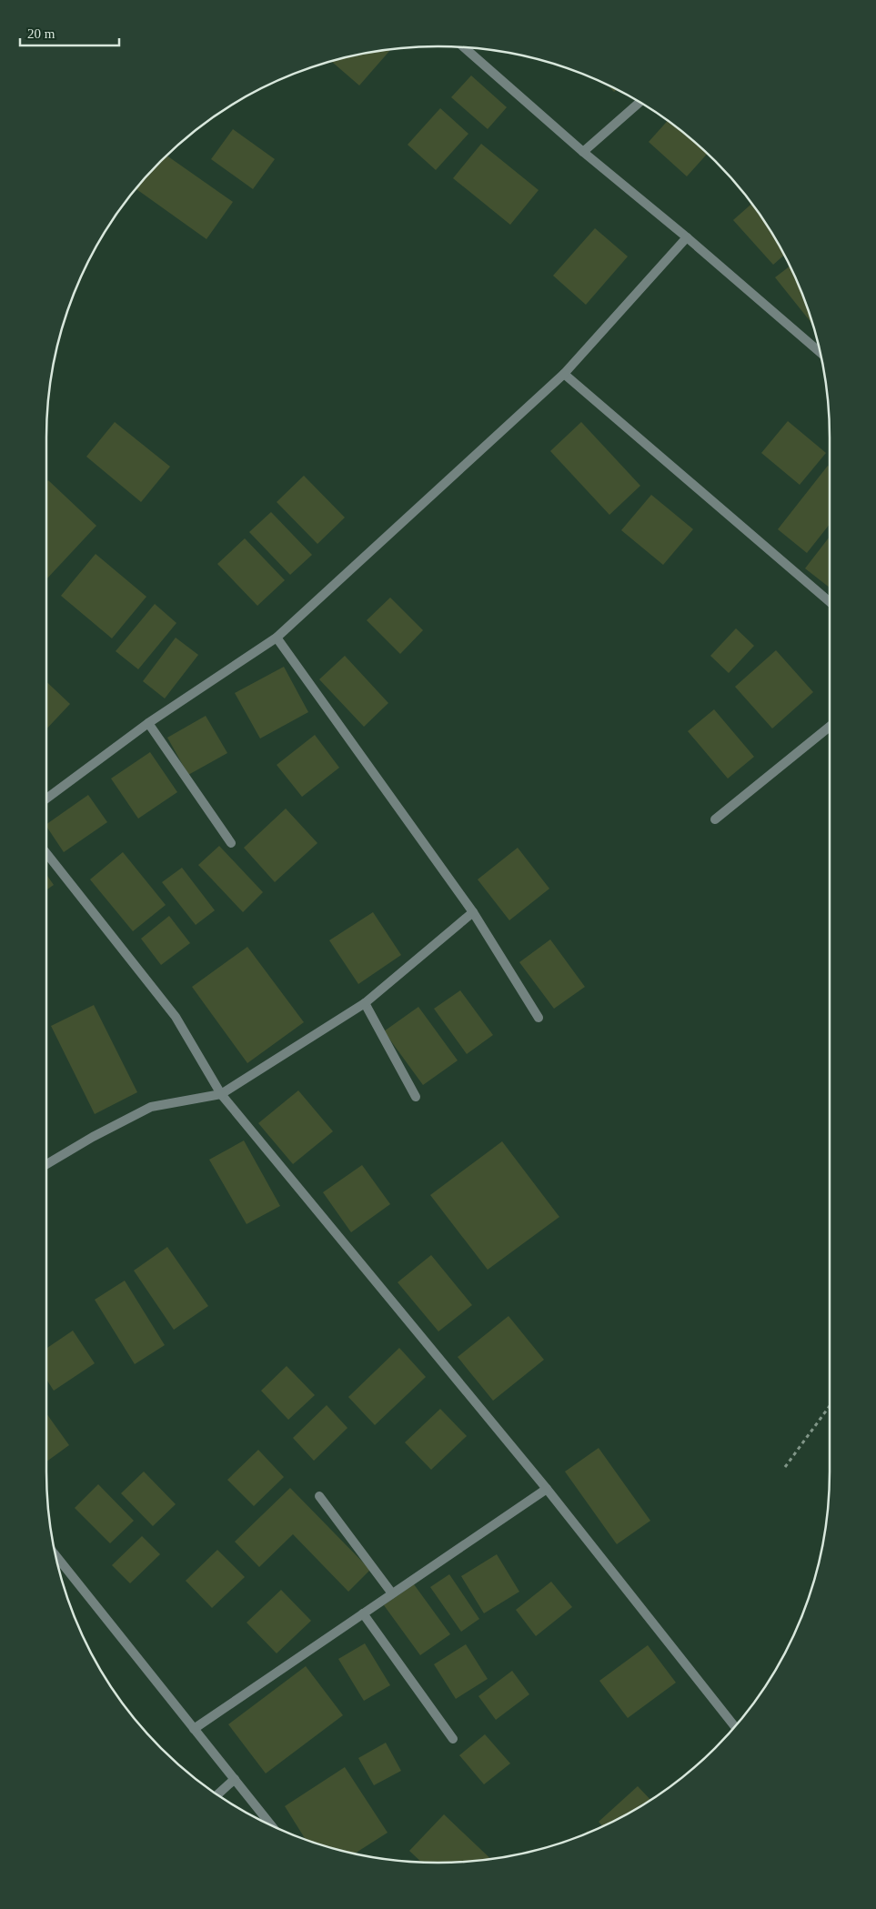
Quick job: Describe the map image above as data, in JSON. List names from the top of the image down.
{
  "scale_bar": "20 m"
}
